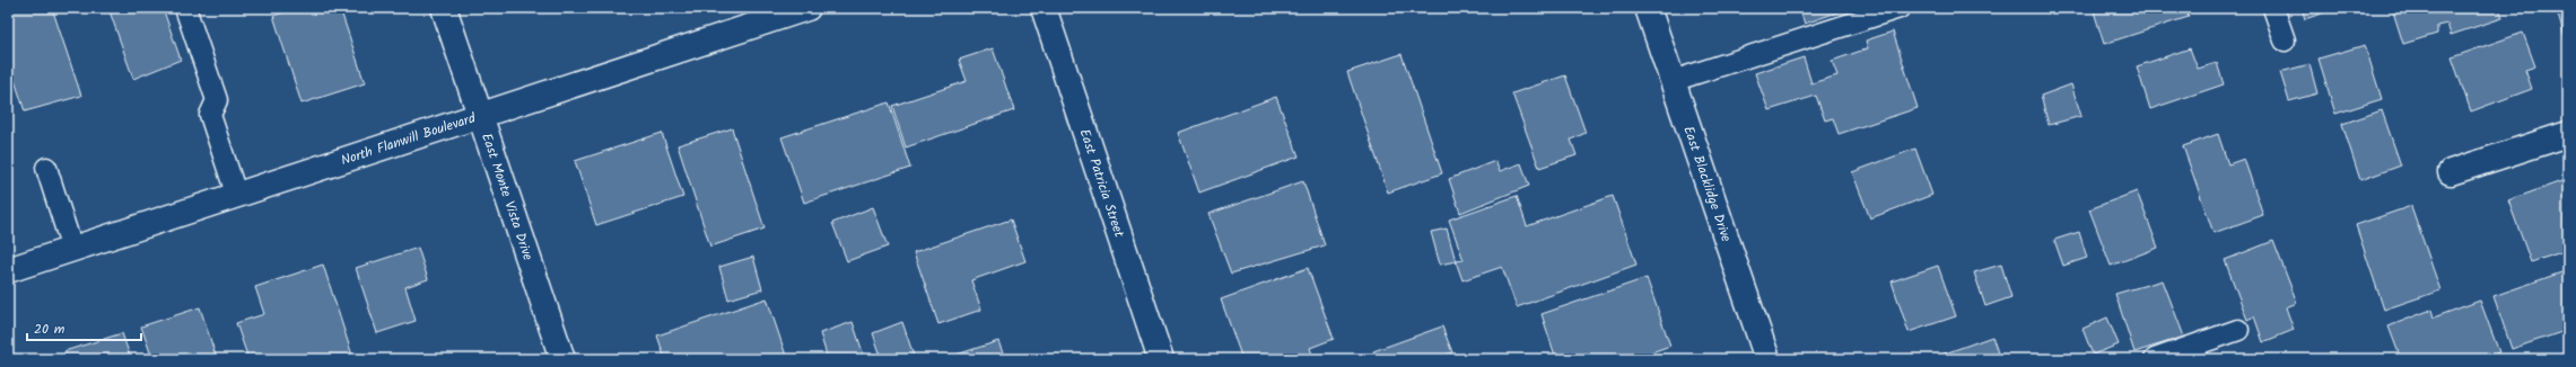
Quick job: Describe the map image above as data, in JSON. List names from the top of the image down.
{
  "streets": {
    "street": [
      "North Flanwill Boulevard",
      "East Patricia Street",
      "East Blacklidge Drive",
      "East Monte Vista Drive"
    ]
  },
  "crossings": [
    ["North Flanwill Boulevard", "East Monte Vista Drive"]
  ],
  "scale_bar": "20 m"
}
